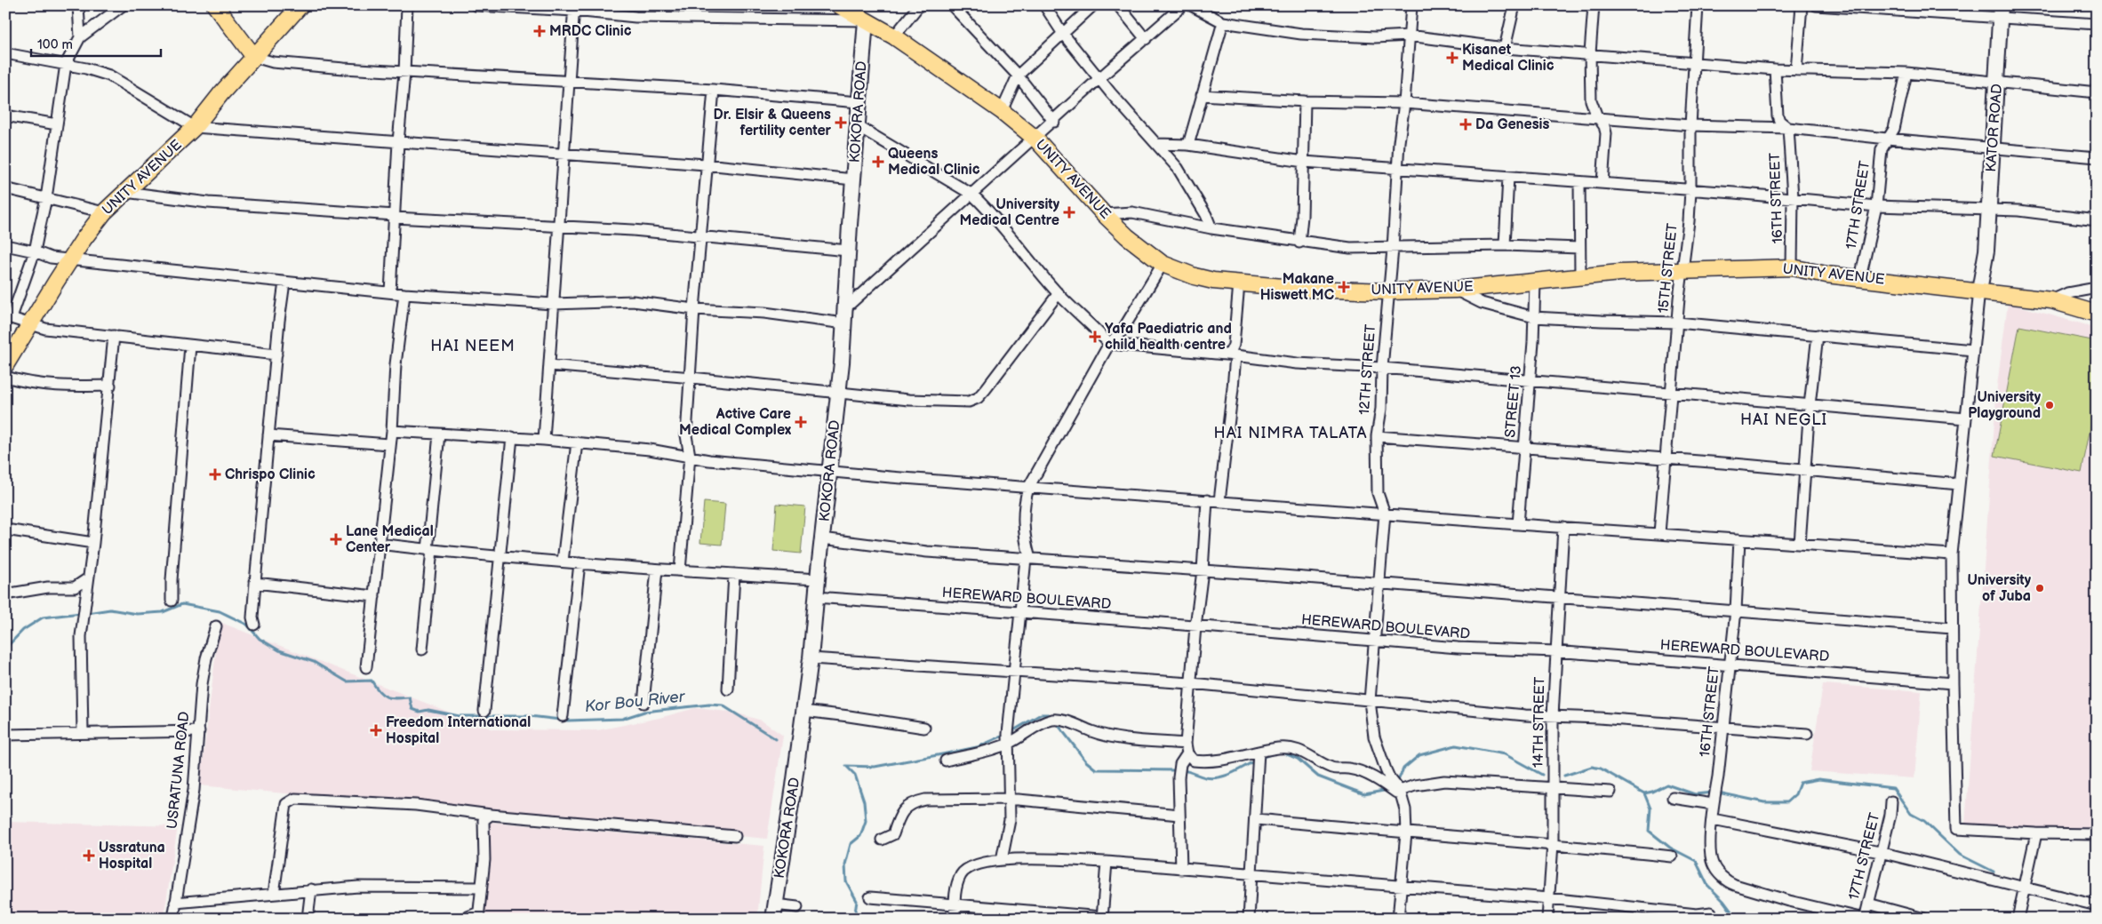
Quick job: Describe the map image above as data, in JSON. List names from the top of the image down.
{
  "streets": {
    "main road": ["UNITY AVENUE"],
    "street": [
      "KOKORA ROAD",
      "KATOR ROAD",
      "16TH STREET",
      "17TH STREET",
      "15TH STREET",
      "12TH STREET",
      "STREET 13",
      "HEREWARD BOULEVARD",
      "14TH STREET",
      "USRATUNA ROAD"
    ]
  },
  "crossings": [
    ["KOKORA ROAD", "UNITY AVENUE"],
    ["KOKORA ROAD", "HEREWARD BOULEVARD"],
    ["KATOR ROAD", "UNITY AVENUE"],
    ["UNITY AVENUE", "16TH STREET"],
    ["UNITY AVENUE", "17TH STREET"],
    ["UNITY AVENUE", "15TH STREET"],
    ["UNITY AVENUE", "12TH STREET"],
    ["UNITY AVENUE", "STREET 13"],
    ["16TH STREET", "17TH STREET"],
    ["16TH STREET", "HEREWARD BOULEVARD"],
    ["12TH STREET", "HEREWARD BOULEVARD"],
    ["HEREWARD BOULEVARD", "14TH STREET"]
  ],
  "districts": ["HAI NEEM", "HAI NEGLI", "HAI NIMRA TALATA"],
  "water": ["Kor Bou River"],
  "places": {
    "health": [
      "MRDC Clinic",
      "Kisanet Medical Clinic",
      "Dr. Elsir & Queens fertility center",
      "Da Genesis",
      "Queens Medical Clinic",
      "University Medical Centre",
      "Makane Hiswett MC",
      "Yafa Paediatric and child health centre",
      "Active Care Medical Complex",
      "Chrispo Clinic",
      "Lane Medical Center",
      "Freedom International Hospital",
      "Ussratuna Hospital"
    ],
    "other": ["University Playground", "University of Juba"]
  },
  "scale_bar": "100 m"
}
